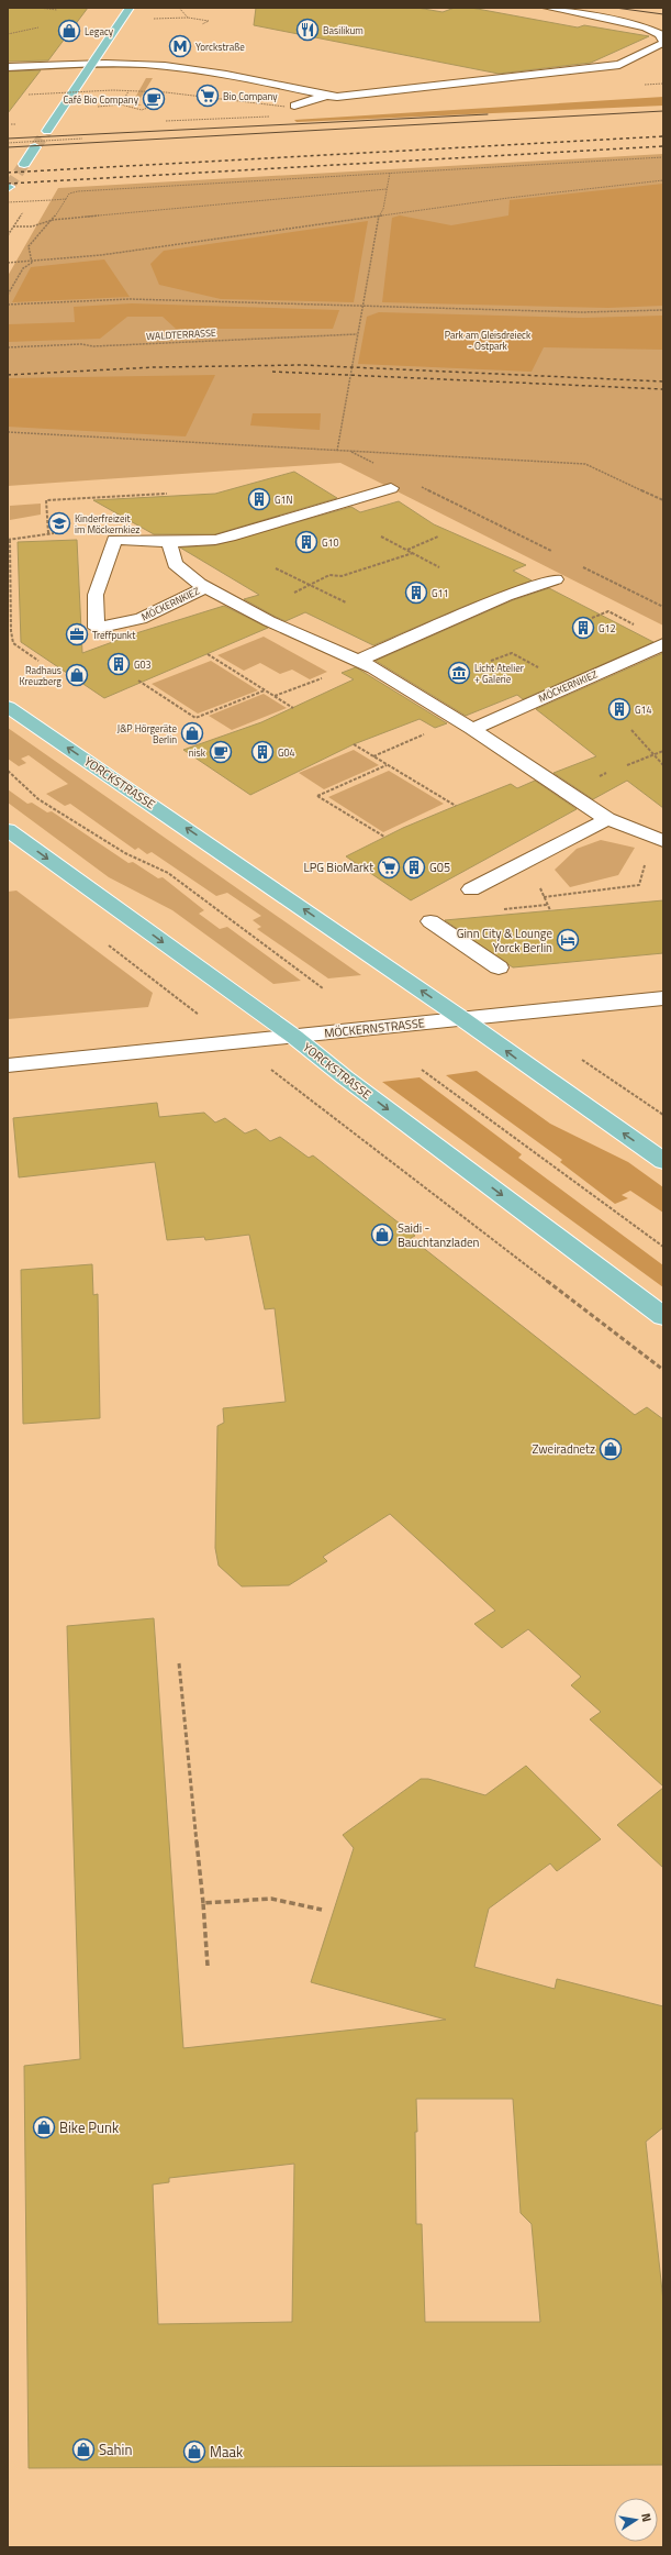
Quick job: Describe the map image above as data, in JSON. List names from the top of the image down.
{
  "streets": {
    "main road": ["YORCKSTRASSE"],
    "street": ["MÖCKERNKIEZ", "MÖCKERNSTRASSE"],
    "path": ["WALDTERRASSE"]
  },
  "crossings": [
    ["YORCKSTRASSE", "MÖCKERNSTRASSE"]
  ],
  "parks": ["Park am Gleisdreieck - Ostpark"],
  "places": {
    "restaurant": ["Basilikum"],
    "shop": [
      "Legacy",
      "Radhaus Kreuzberg",
      "J&P Hörgeräte Berlin",
      "Saidi - Bauchtanzladen",
      "Zweiradnetz",
      "Bike Punk",
      "Sahin",
      "Maak"
    ],
    "metro station": ["Yorckstraße"],
    "supermarket": ["Bio Company", "LPG BioMarkt"],
    "cafe": ["Café Bio Company", "nisk"],
    "building": [
      "G1N",
      "G10",
      "G11",
      "G12",
      "G03",
      "G14",
      "G04",
      "G05"
    ],
    "school or university": ["Kinderfreizeit im Möckernkiez"],
    "office": ["Treffpunkt"],
    "museum": ["Licht Atelier + Galerie"],
    "hotel": ["Ginn City & Lounge Yorck Berlin"]
  },
  "north": "right"
}
